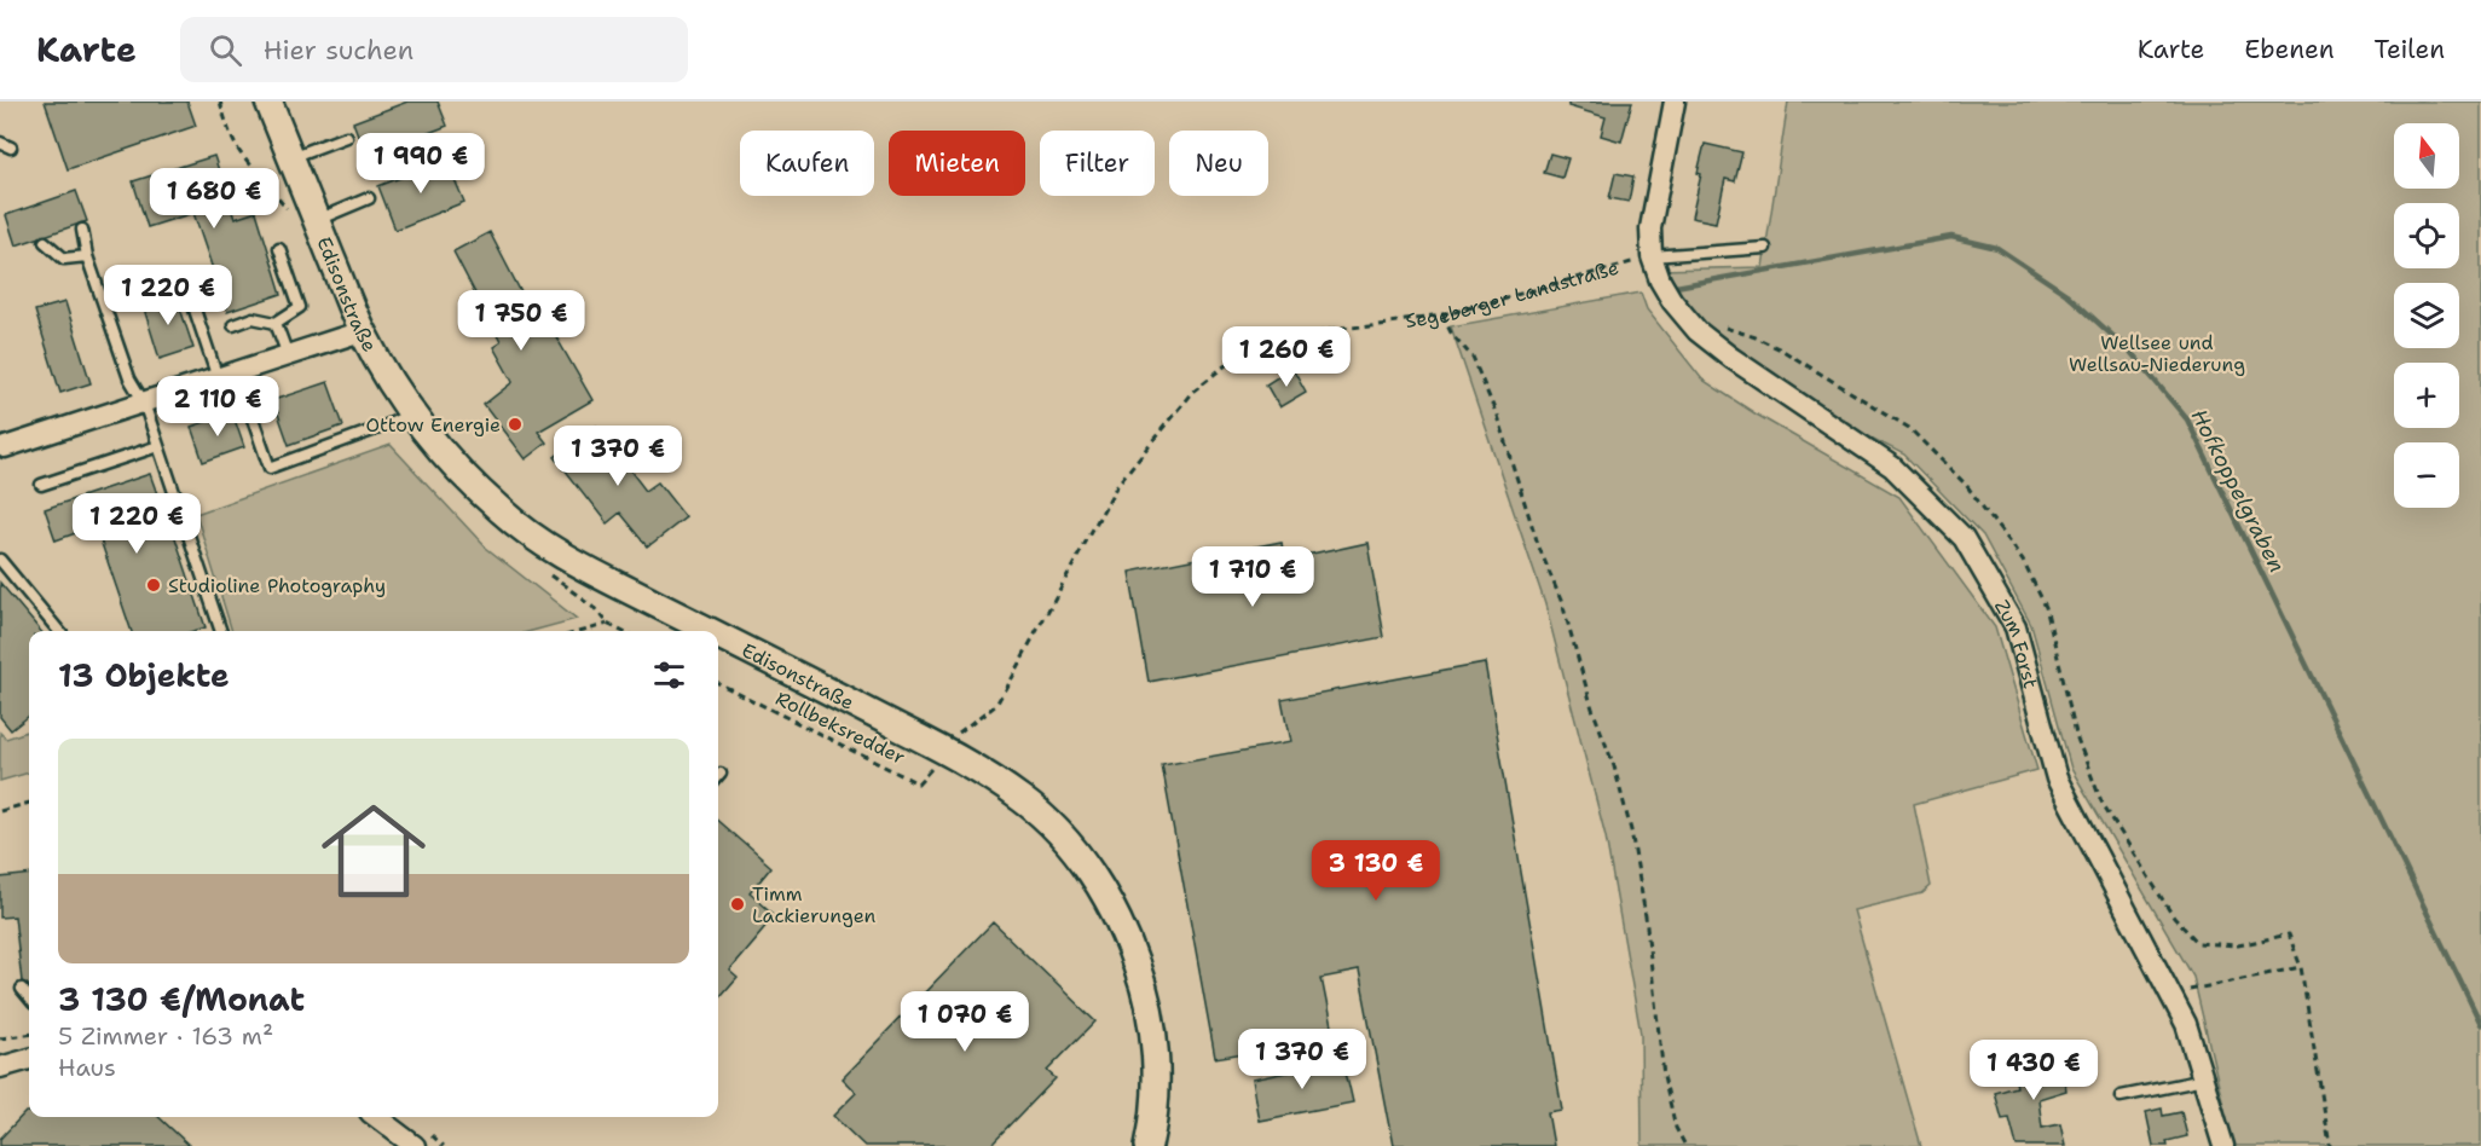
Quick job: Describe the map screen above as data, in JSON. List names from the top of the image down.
{
  "streets": {
    "street": ["Edisonstraße", "Zum Forst"],
    "path": ["Segeberger Landstraße", "Rollbeksredder"]
  },
  "crossings": [
    ["Segeberger Landstraße", "Edisonstraße"],
    ["Segeberger Landstraße", "Zum Forst"],
    ["Segeberger Landstraße", "Rollbeksredder"],
    ["Edisonstraße", "Rollbeksredder"]
  ],
  "water": ["Hofkoppelgraben"],
  "parks": ["Wellsee und Wellsau-Niederung"],
  "places": ["Ottow Energie", "Studioline Photography", "Timm Lackierungen"],
  "north": "top",
  "page": {
    "header": "Karte",
    "search": "Hier suchen",
    "nav": ["Karte", "Ebenen", "Teilen"],
    "map_buttons": ["+", "−"],
    "chip": [
      "Kaufen",
      "Mieten",
      "Filter",
      "Neu"
    ],
    "price": [
      "1 990 €",
      "1 680 €",
      "1 220 €",
      "1 750 €",
      "1 260 €",
      "2 110 €",
      "1 370 €",
      "1 220 €",
      "1 710 €",
      "3 130 €",
      "1 070 €",
      "1 370 €",
      "1 430 €"
    ],
    "heading": "13 Objekte",
    "list": [
      {
        "name": "3 130 €/Monat",
        "note": "5 Zimmer · 163 m² · Haus"
      }
    ]
  }
}
